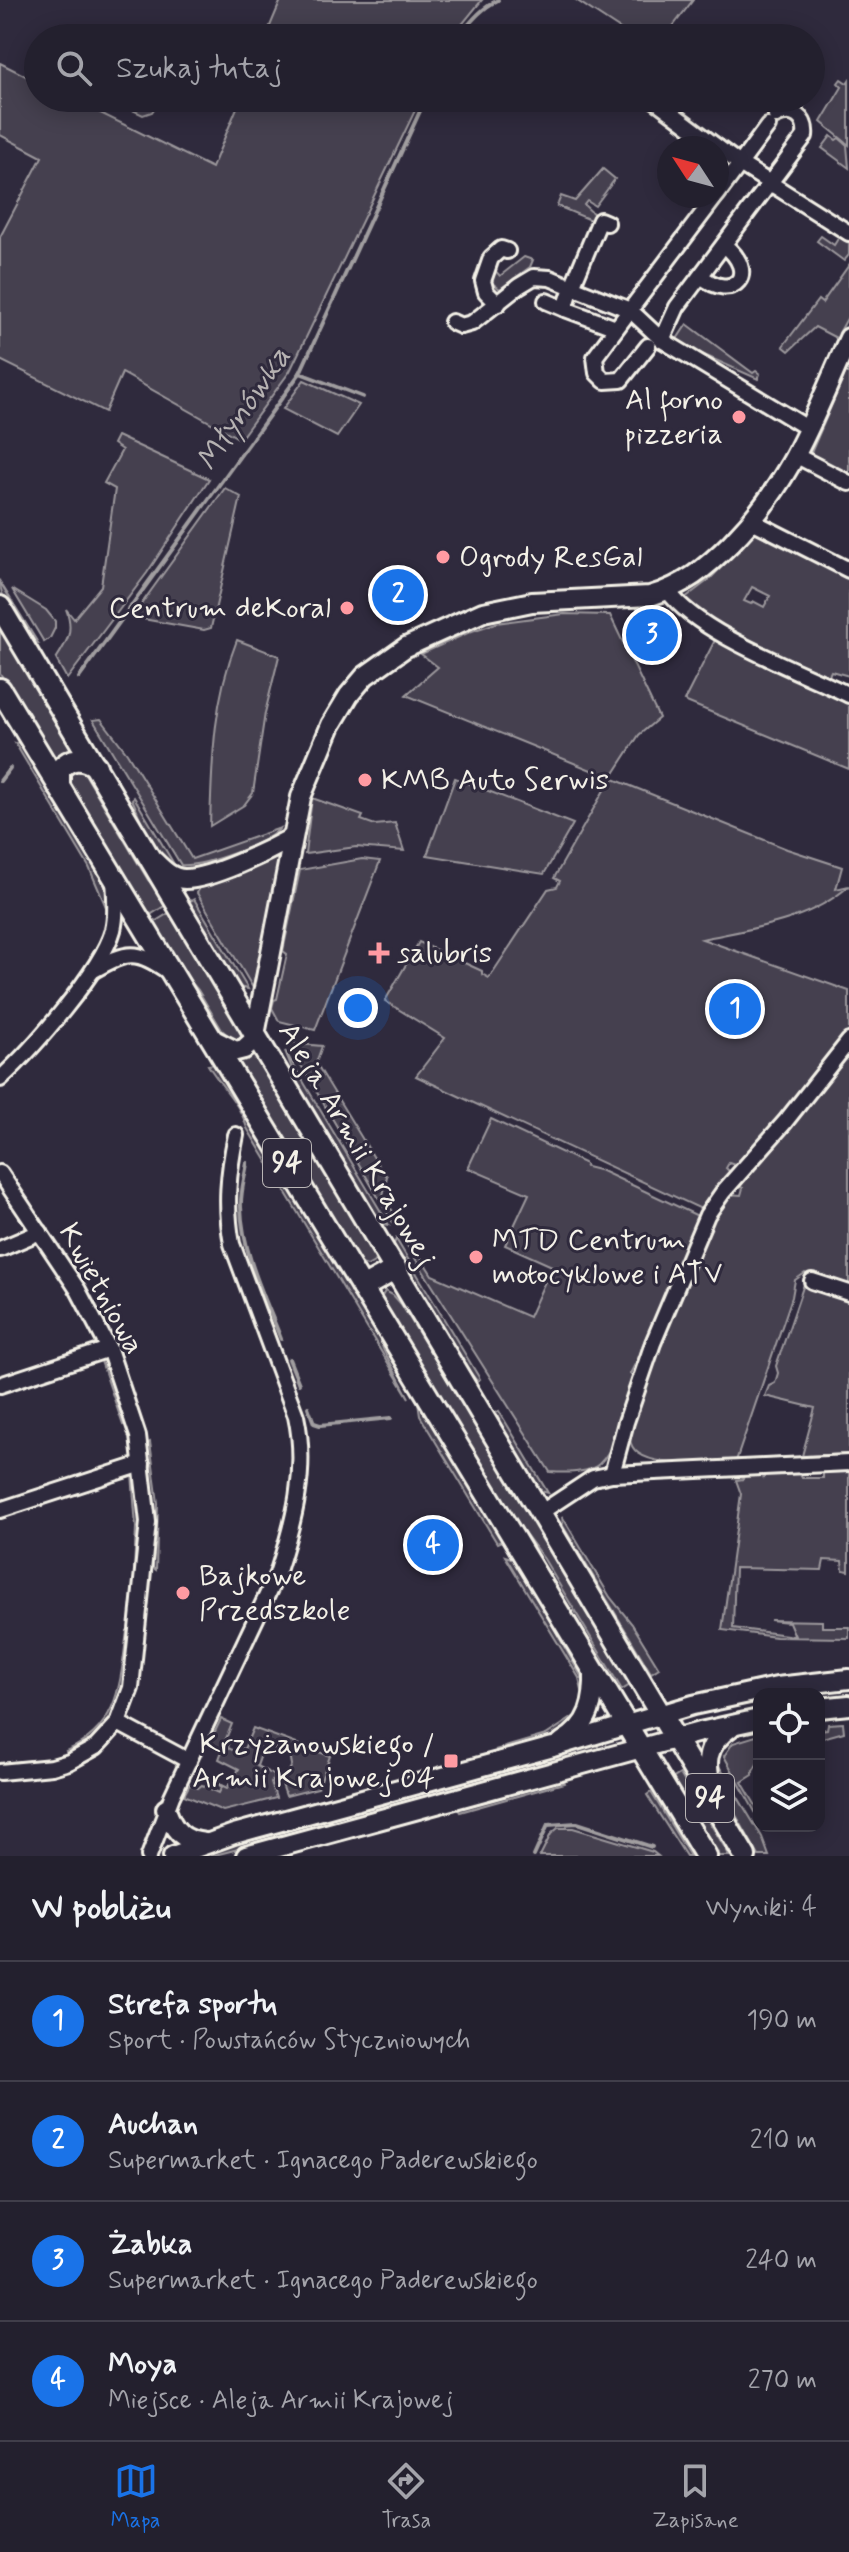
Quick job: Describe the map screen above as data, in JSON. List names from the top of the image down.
{
  "streets": {
    "main road": ["Aleja Armii Krajowej", "94"],
    "street": ["Kwietniowa"]
  },
  "water": ["Młynówka"],
  "places": {
    "other": [
      "Al forno pizzeria",
      "Ogrody ResGal",
      "Centrum deKoral",
      "KMB Auto Serwis",
      "MTD Centrum motocyklowe i ATV",
      "Bajkowe Przedszkole"
    ],
    "health": ["salubris"],
    "transit": ["Krzyżanowskiego / Armii Krajowej 04"]
  },
  "north": "top left",
  "page": {
    "search": "Szukaj tutaj",
    "pins": [
      "2",
      "3",
      "1",
      "4"
    ],
    "heading": ["W pobliżu", "Wyniki: 4"],
    "list": [
      {
        "mark": "1",
        "name": "Strefa sportu",
        "note": "Sport · Powstańców Styczniowych",
        "value": "190 m"
      },
      {
        "mark": "2",
        "name": "Auchan",
        "note": "Supermarket · Ignacego Paderewskiego",
        "value": "210 m"
      },
      {
        "mark": "3",
        "name": "Żabka",
        "note": "Supermarket · Ignacego Paderewskiego",
        "value": "240 m"
      },
      {
        "mark": "4",
        "name": "Moya",
        "note": "Miejsce · Aleja Armii Krajowej",
        "value": "270 m"
      }
    ],
    "nav": ["Mapa", "Trasa", "Zapisane"]
  }
}
